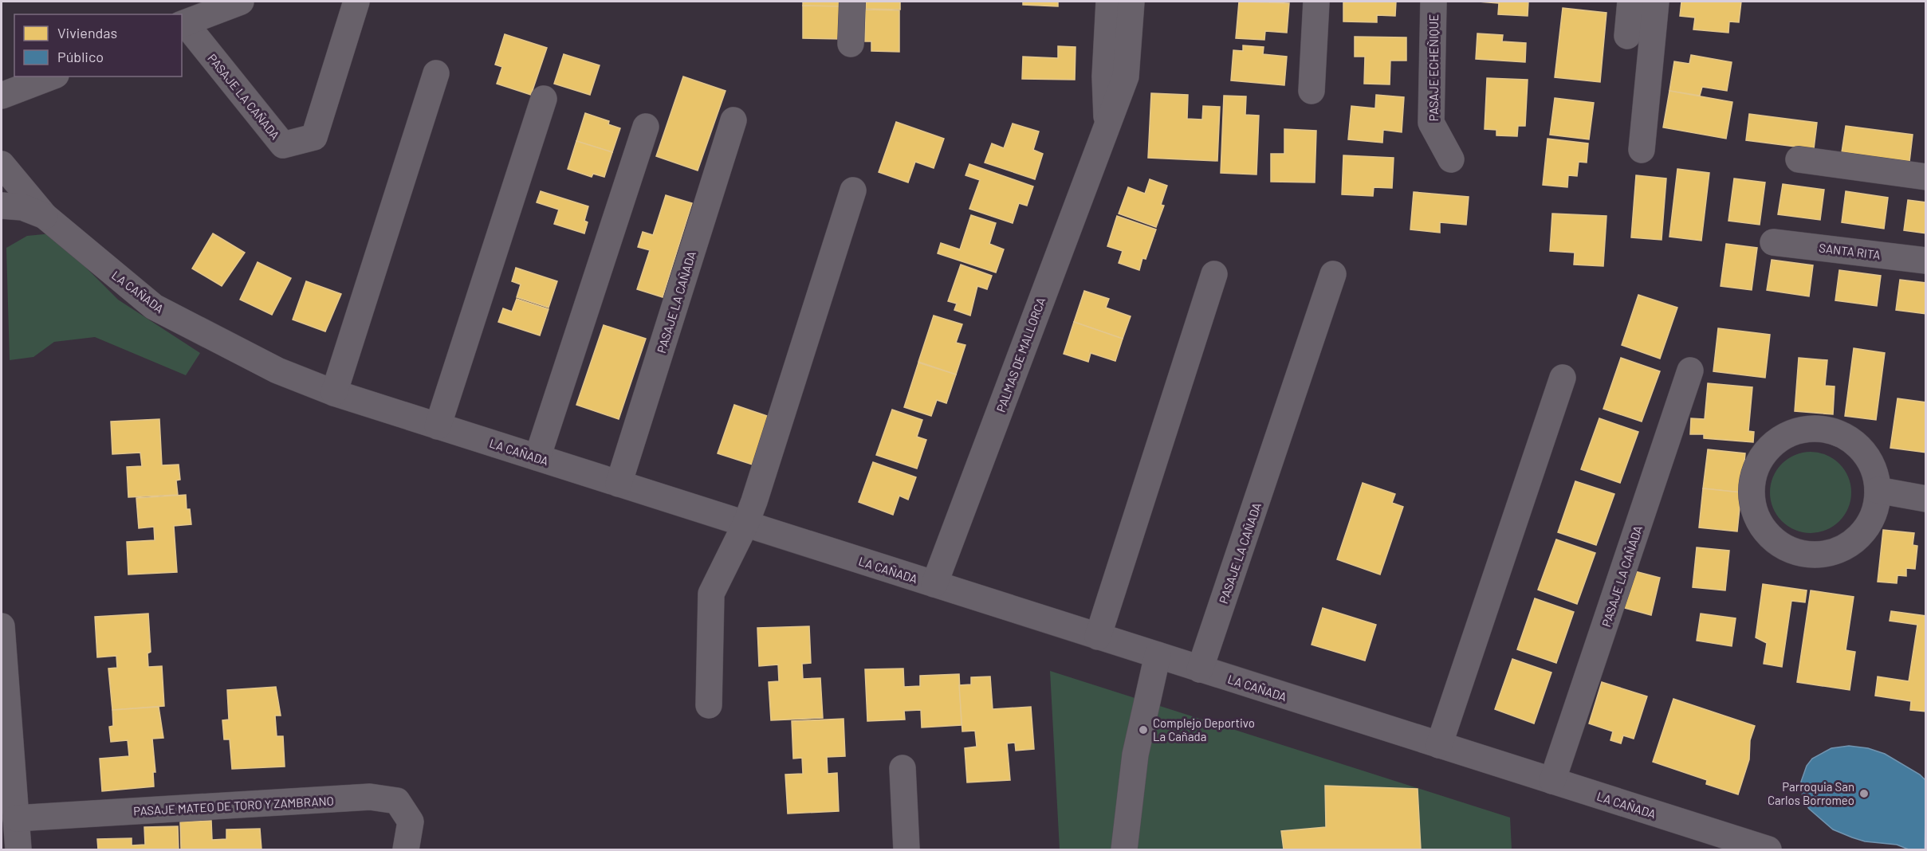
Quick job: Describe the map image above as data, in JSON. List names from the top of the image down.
{
  "streets": {
    "street": [
      "PASAJE ECHEÑIQUE",
      "PASAJE LA CAÑADA",
      "SANTA RITA",
      "LA CAÑADA",
      "PALMAS DE MALLORCA",
      "PASAJE MATEO DE TORO Y ZAMBRANO"
    ]
  },
  "crossings": [
    ["PASAJE LA CAÑADA", "LA CAÑADA"],
    ["LA CAÑADA", "PALMAS DE MALLORCA"]
  ],
  "places": ["Complejo Deportivo La Cañada", "Parroquia San Carlos Borromeo"],
  "legend": ["Viviendas", "Público"]
}
